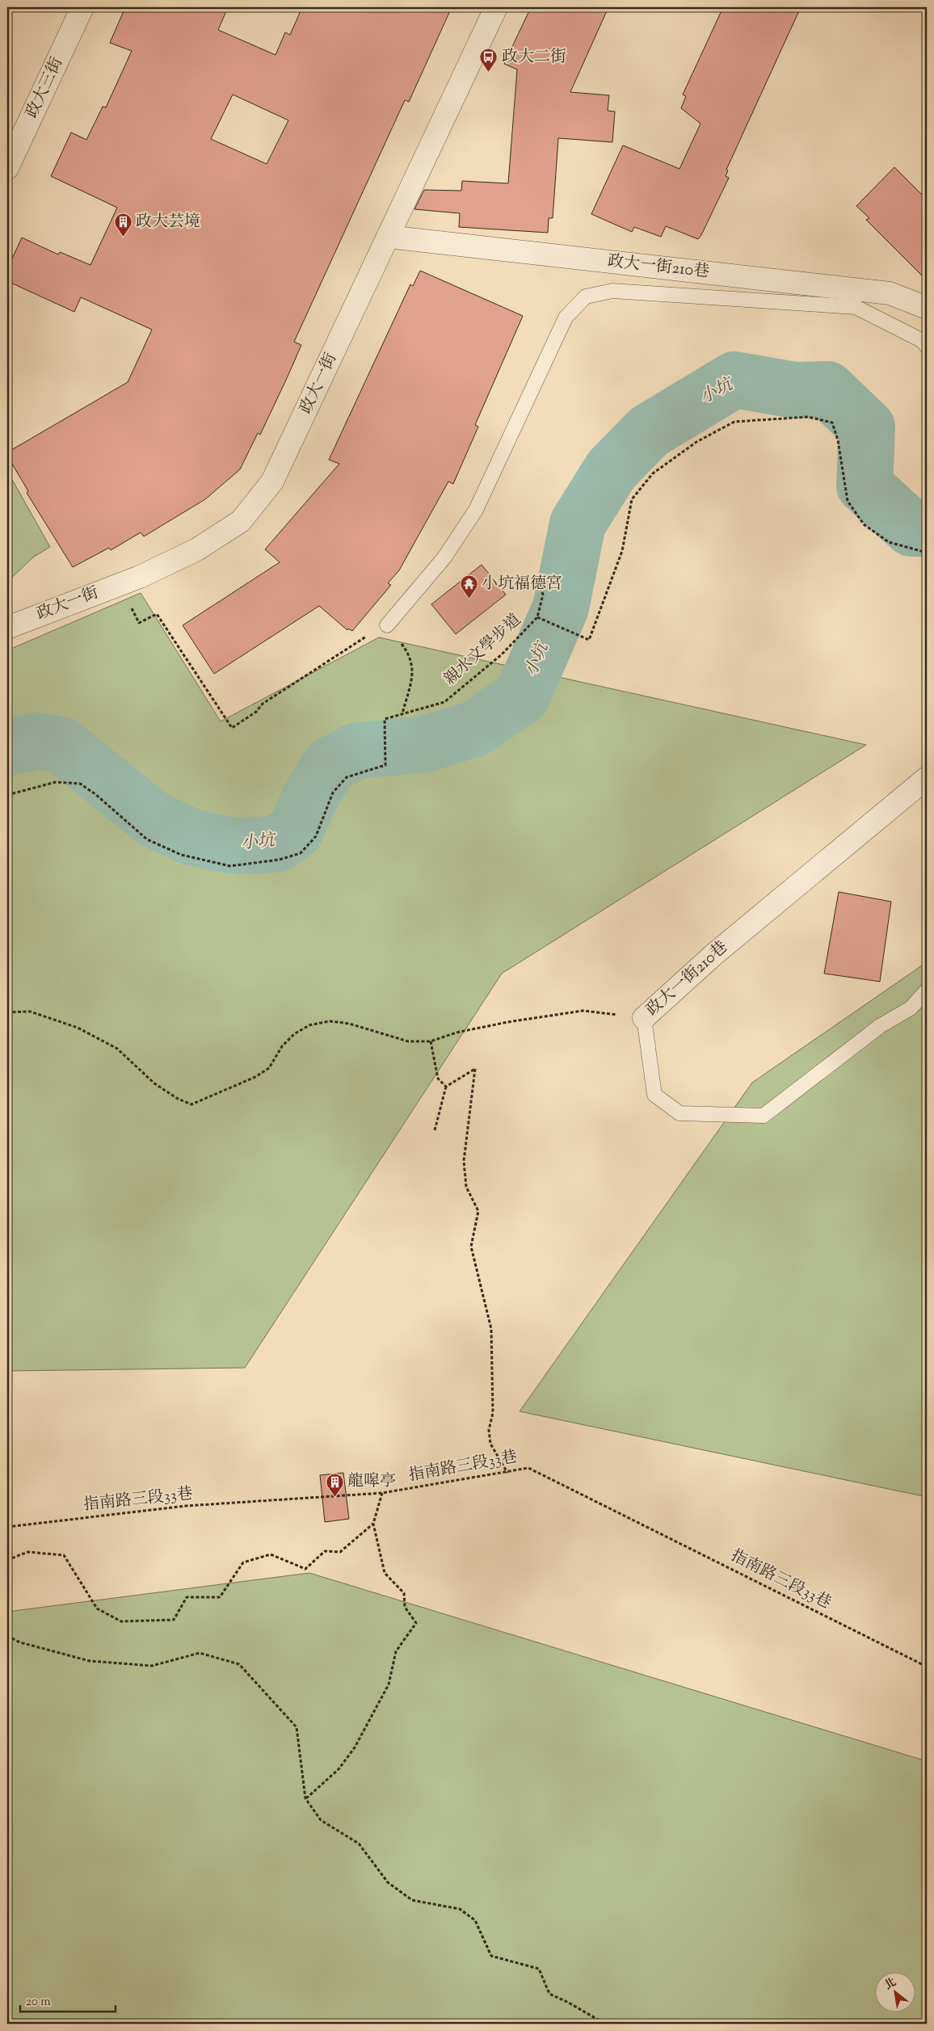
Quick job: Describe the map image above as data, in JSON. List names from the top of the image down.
{
  "streets": {
    "street": ["政大三街", "政大一街210巷", "政大一街"],
    "path": ["親水文學步道", "指南路三段33巷"]
  },
  "crossings": [
    ["政大一街210巷", "政大一街"]
  ],
  "water": ["小坑"],
  "places": {
    "bus stop": ["政大二街"],
    "building": ["政大芸境", "龍嗥亭"],
    "temple": ["小坑福德宮"]
  },
  "scale_bar": "20 m",
  "north": "top left"
}
